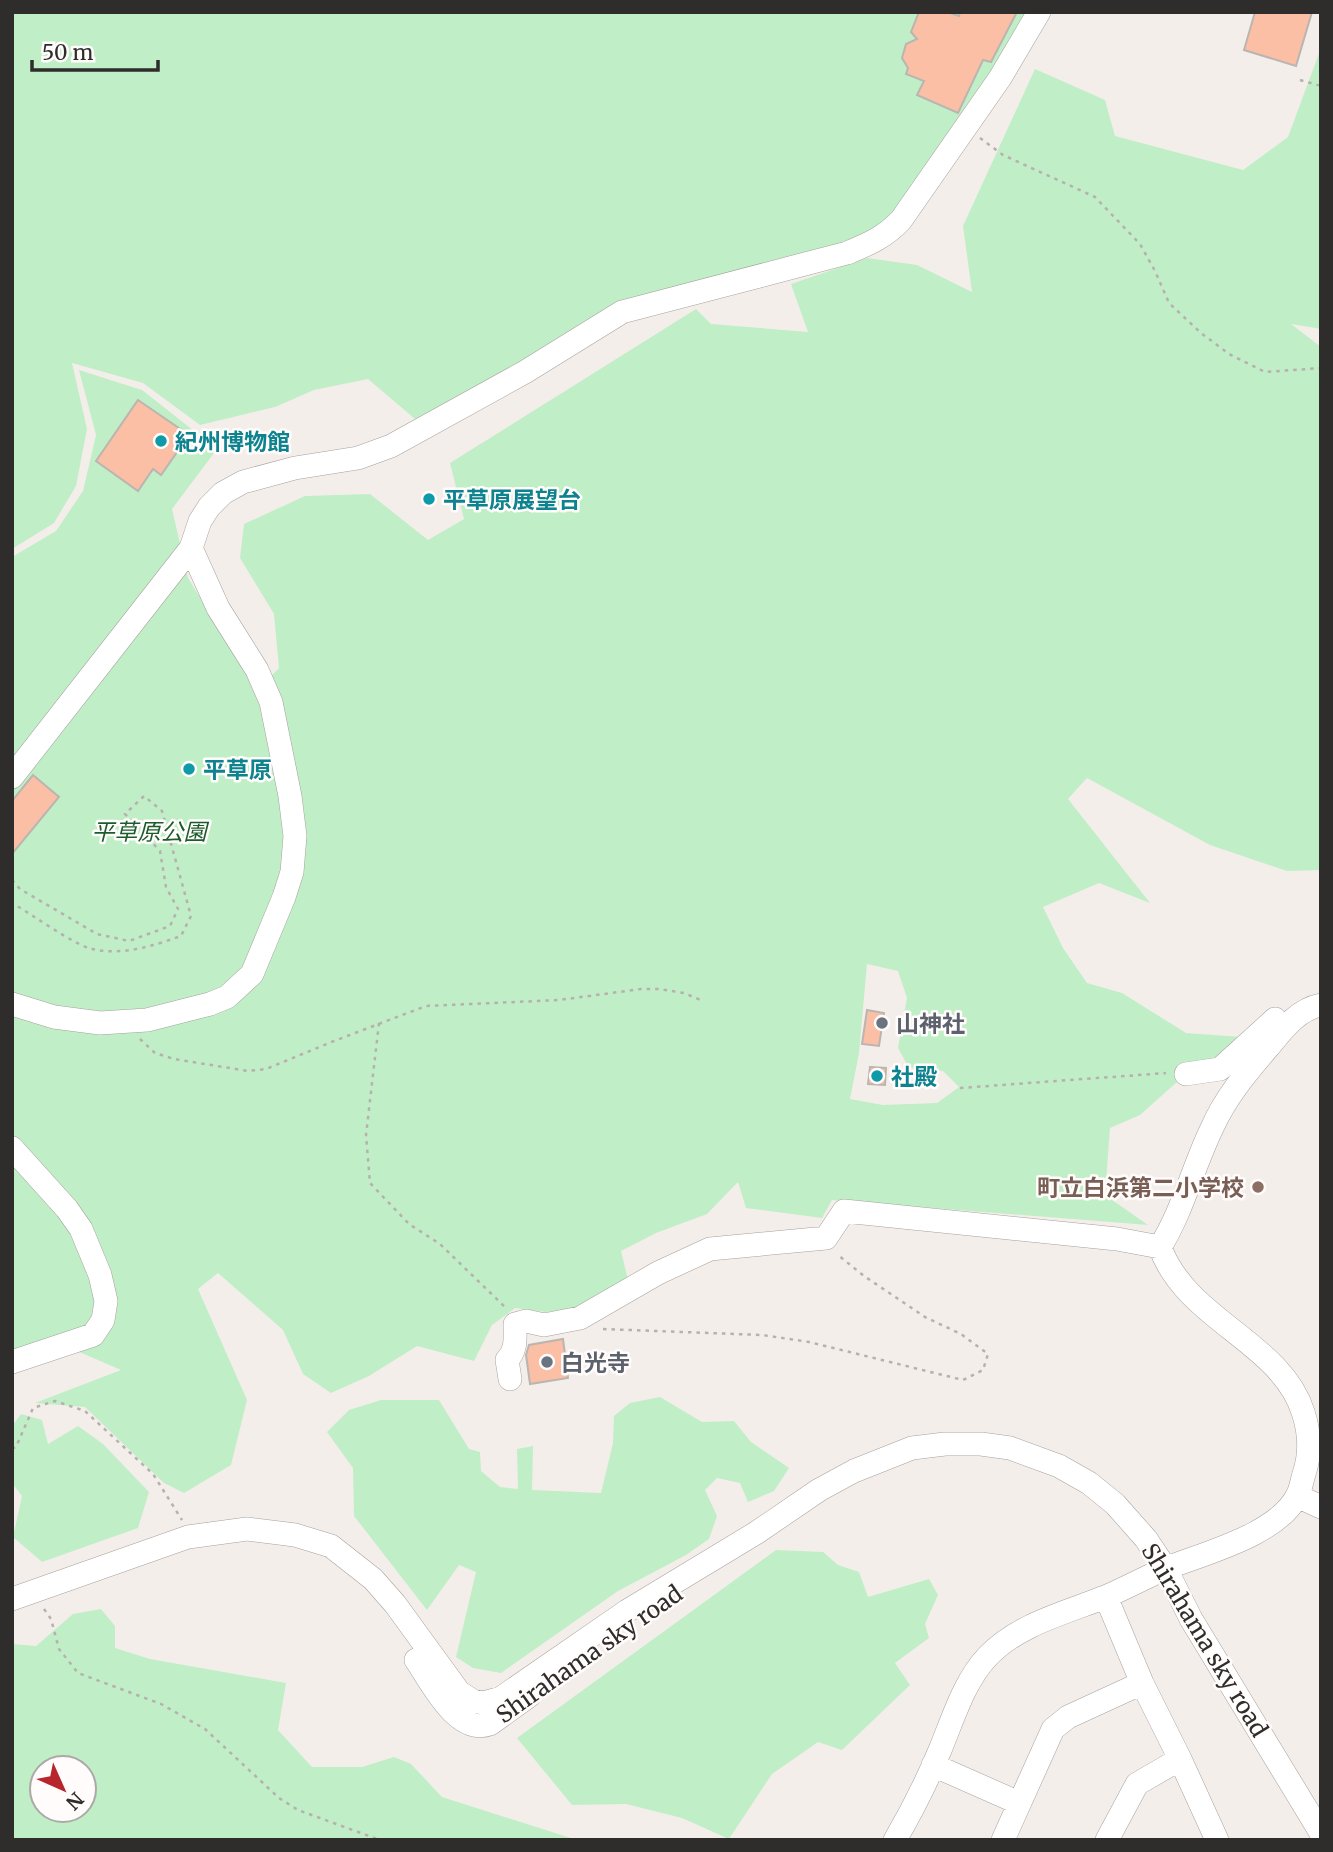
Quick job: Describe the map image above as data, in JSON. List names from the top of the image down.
{
  "streets": {
    "street": ["Shirahama sky road"]
  },
  "parks": ["平草原公園"],
  "places": [
    "紀州博物館",
    "平草原展望台",
    "平草原",
    "山神社",
    "社殿",
    "町立白浜第二小学校",
    "白光寺"
  ],
  "scale_bar": "50 m",
  "north": "bottom right"
}
